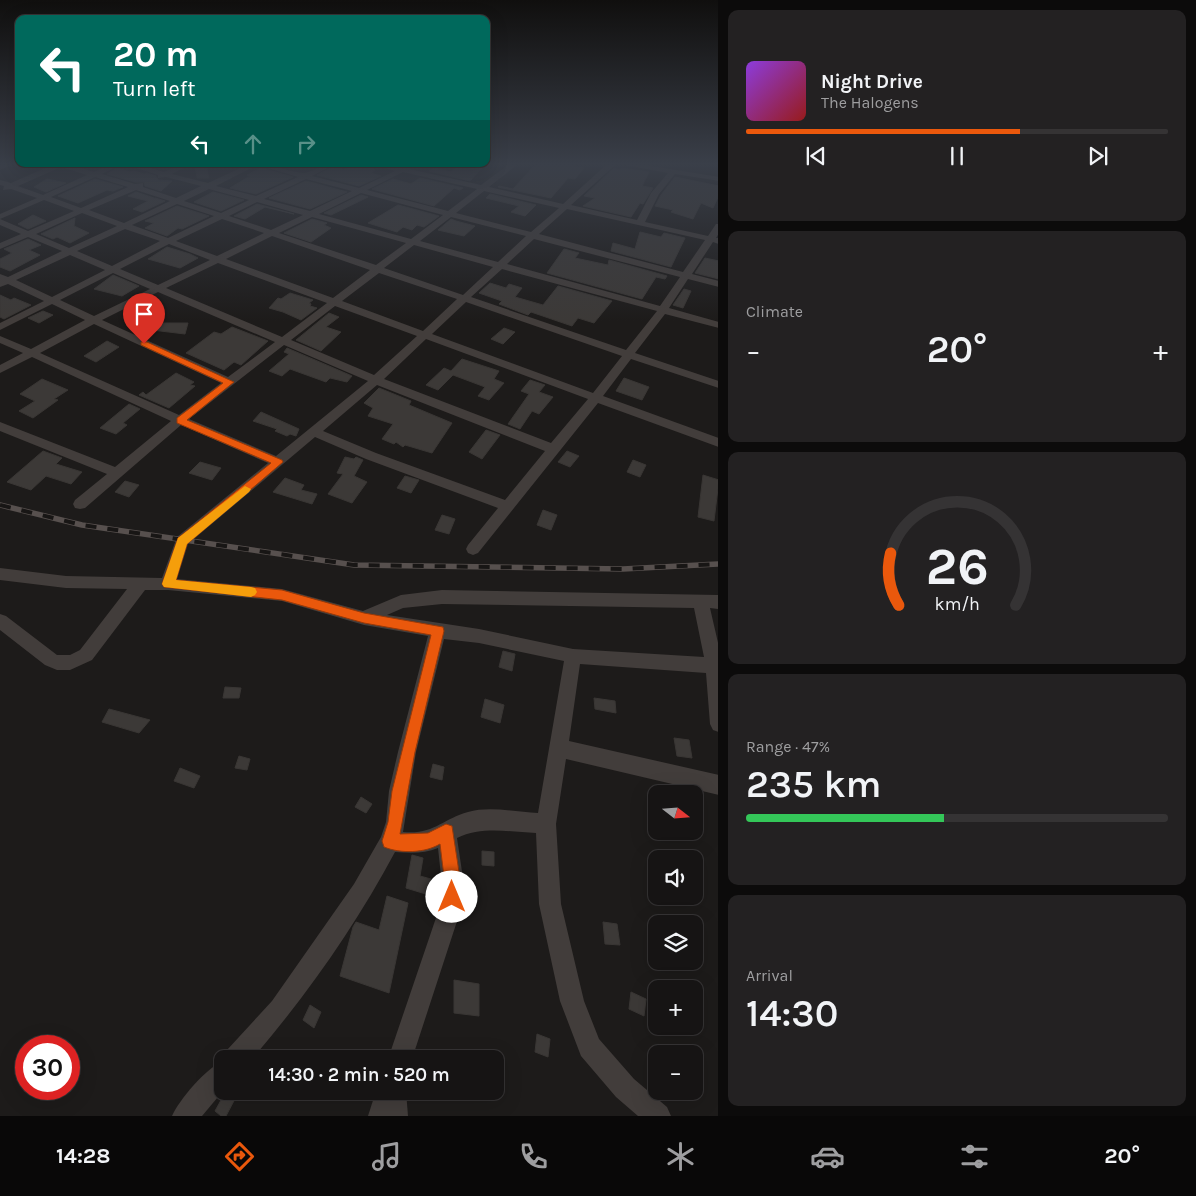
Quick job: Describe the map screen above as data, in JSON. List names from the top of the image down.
{
  "north": "right",
  "page": {
    "turn": ["20 m", "Turn left"],
    "song": ["Night Drive", "The Halogens"],
    "tile": [
      "Climate",
      ["Range · 47%", "235 km"],
      ["Arrival", "14:30"]
    ],
    "heat": ["−", "20°", "+"],
    "map_buttons": ["+", "−"],
    "limit": "30",
    "trip": "14:30 · 2 min · 520 m",
    "tabs": ["14:28", "20°"],
    "gauge": ["26", "km/h"]
  }
}
